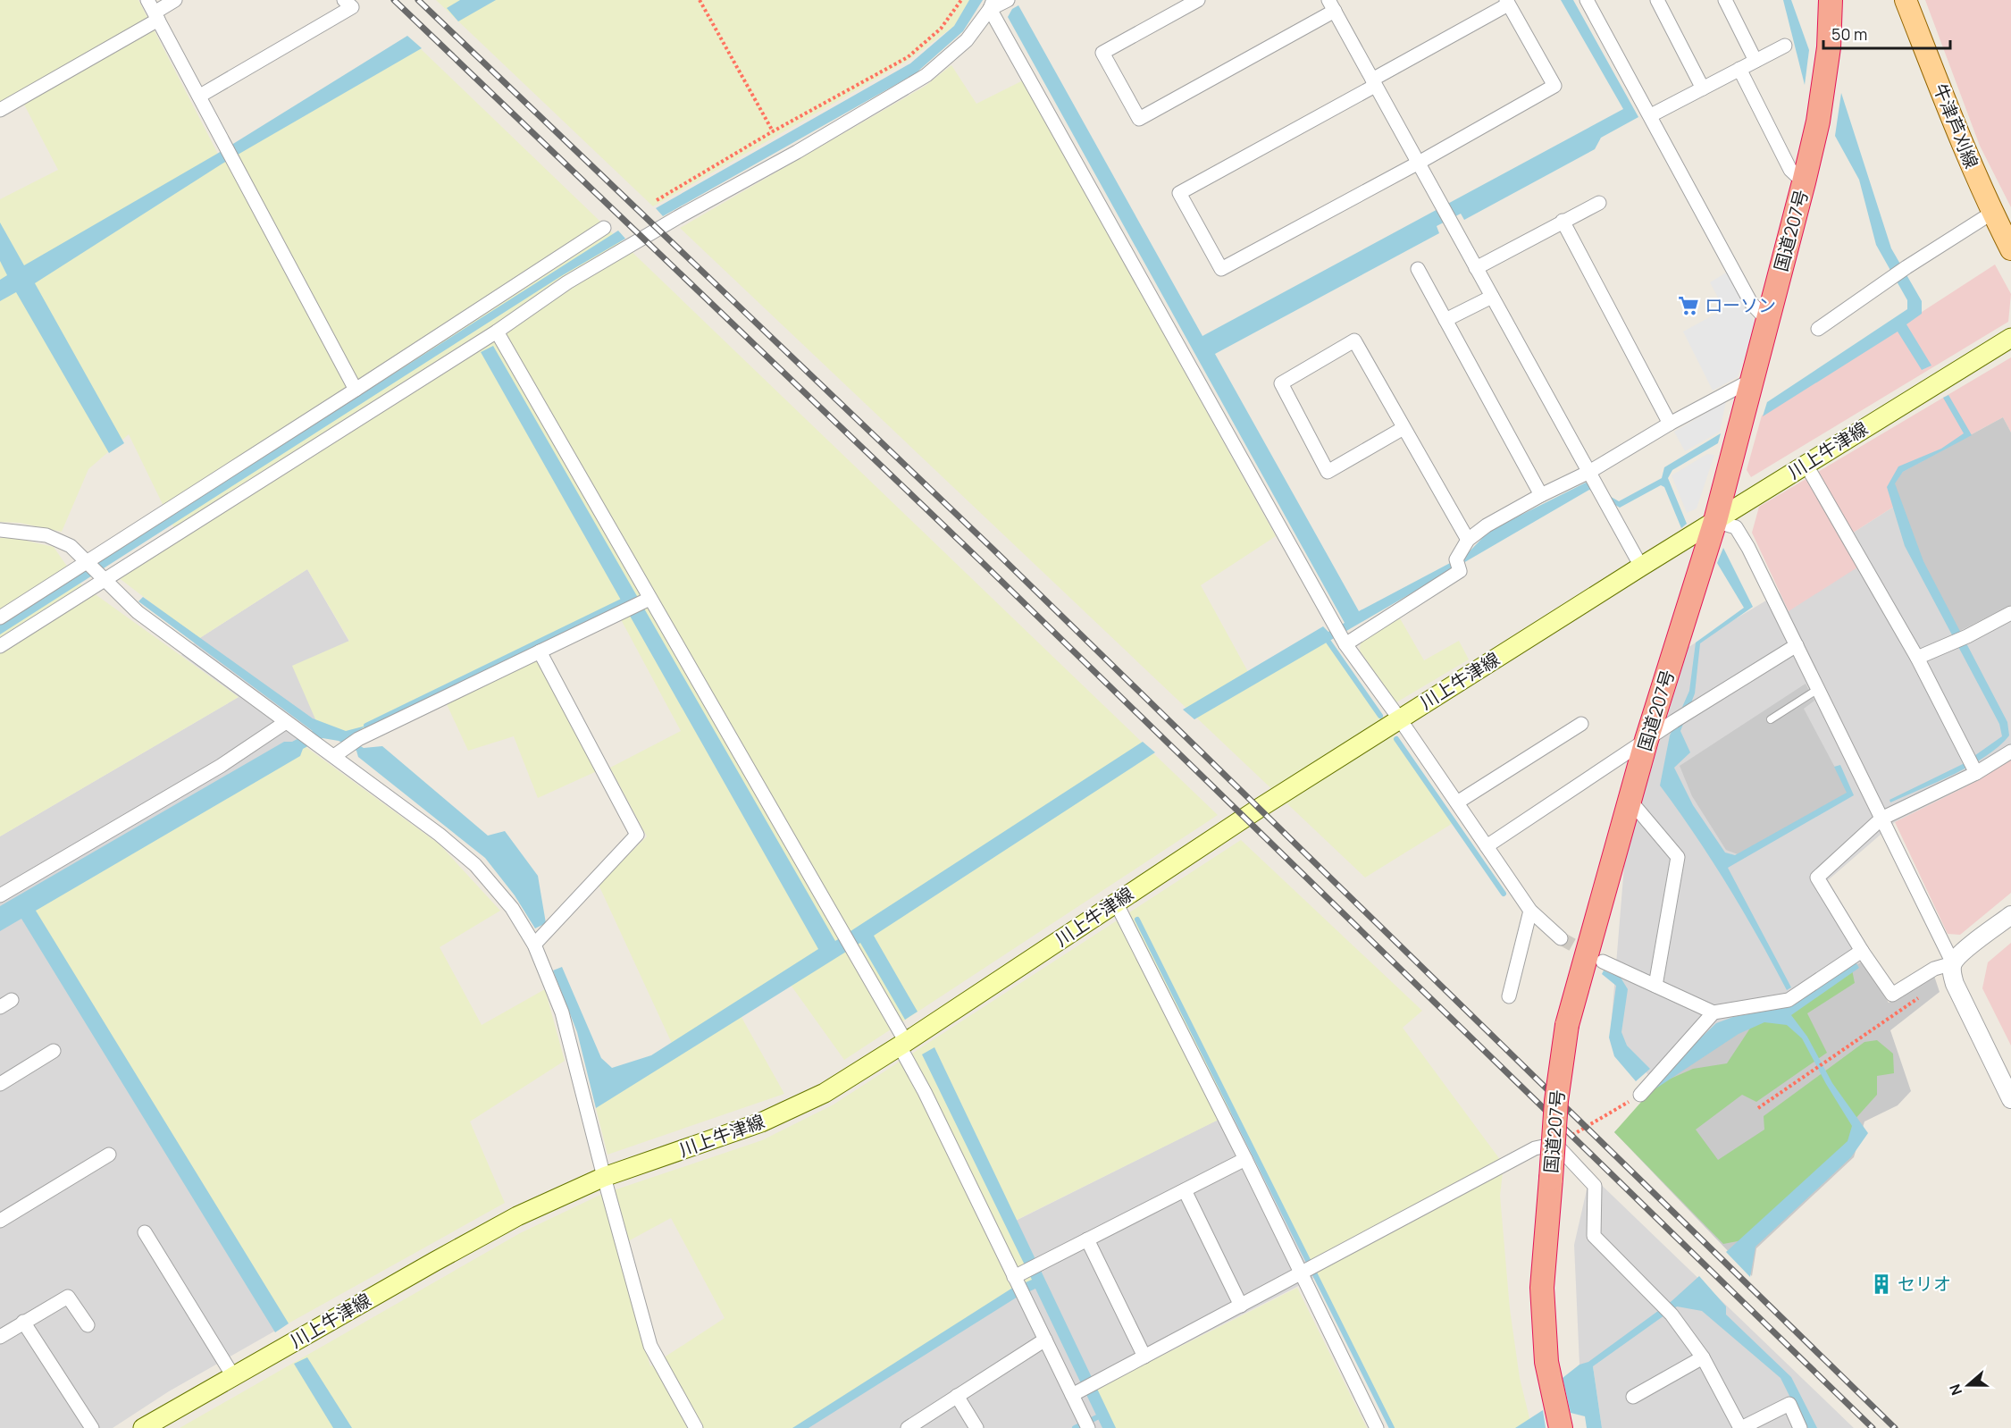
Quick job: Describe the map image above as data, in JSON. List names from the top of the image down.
{
  "streets": {
    "highway": ["国道207号"],
    "main road": ["牛津芦刈線", "川上牛津線"]
  },
  "crossings": [
    ["国道207号", "川上牛津線"]
  ],
  "places": {
    "supermarket": ["ローソン"],
    "building": ["セリオ"]
  },
  "scale_bar": "50 m",
  "north": "left"
}
